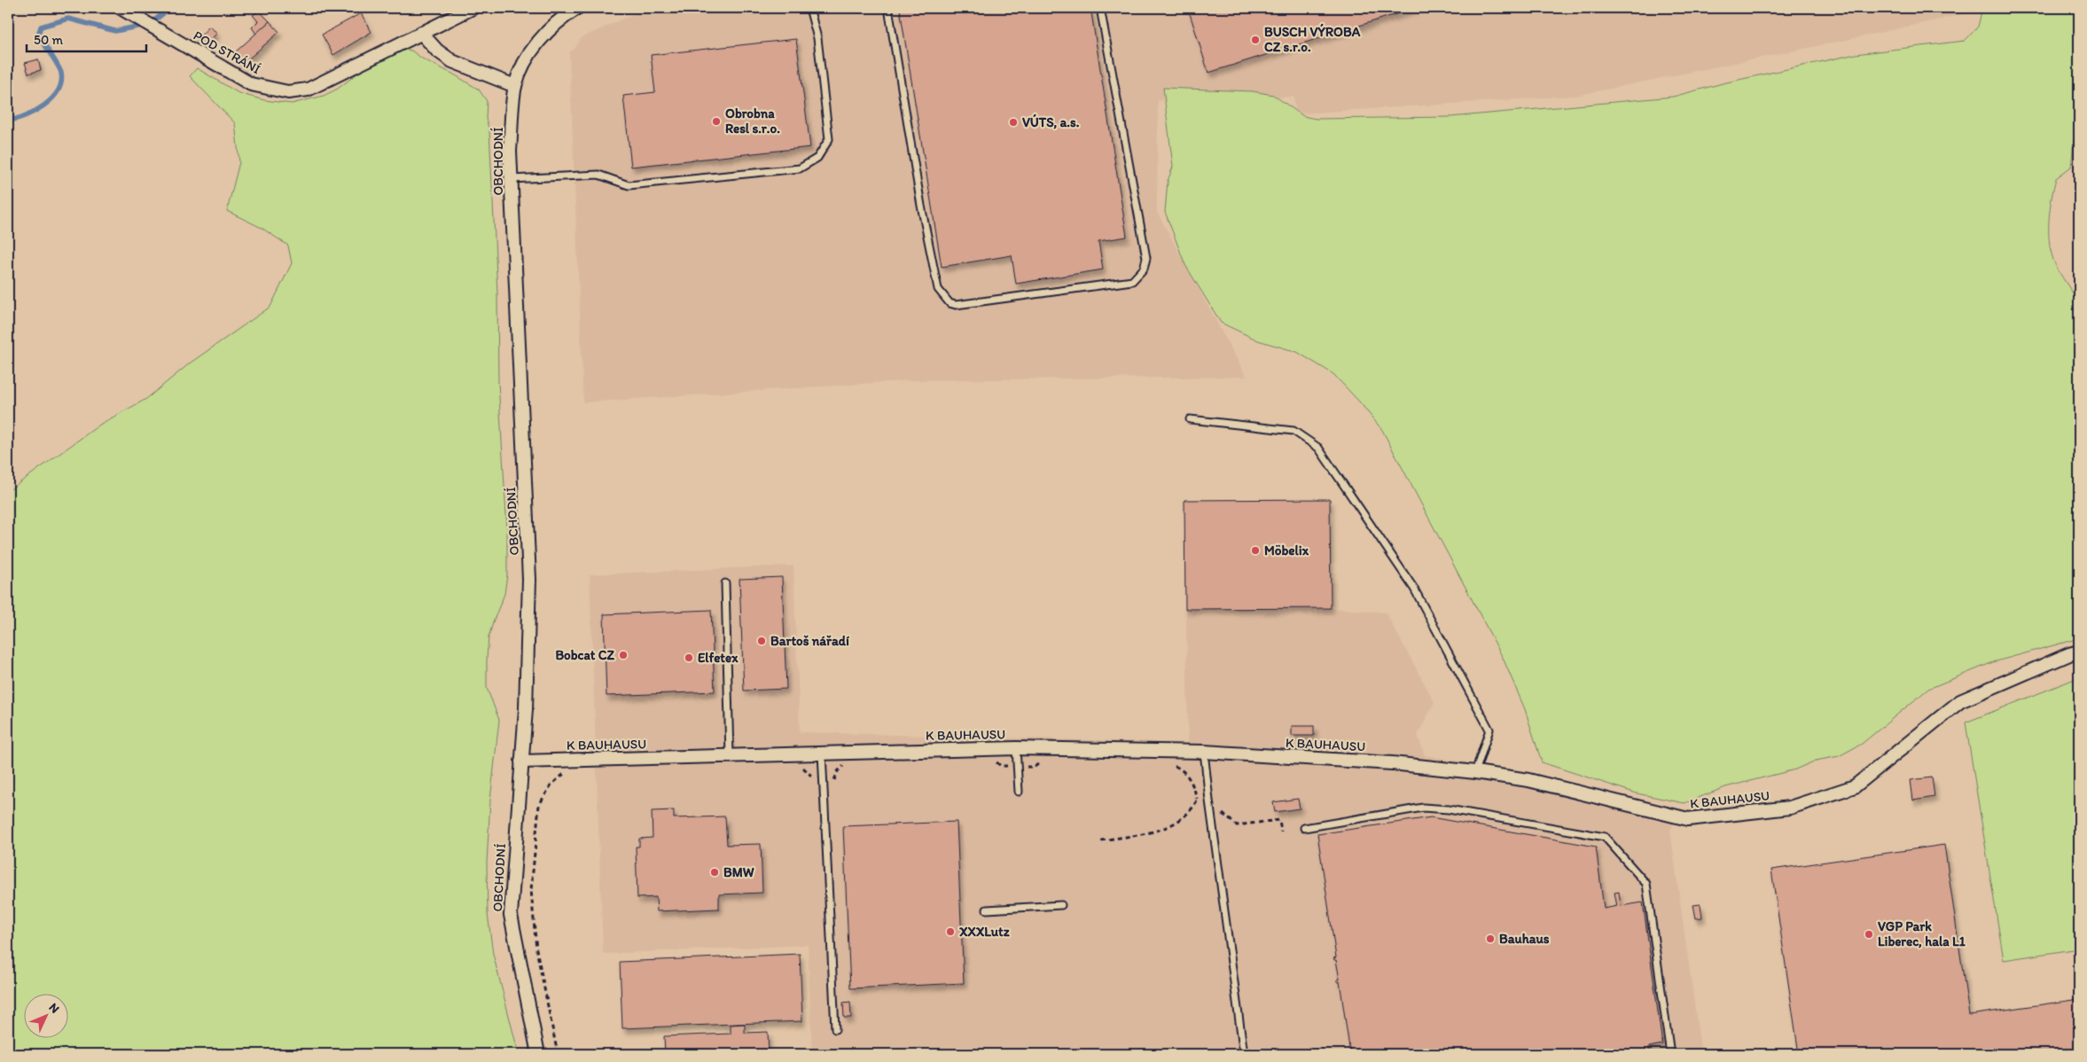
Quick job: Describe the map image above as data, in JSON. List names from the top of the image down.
{
  "streets": {
    "street": ["POD STRÁNÍ", "OBCHODNÍ", "K BAUHAUSU"]
  },
  "crossings": [
    ["OBCHODNÍ", "K BAUHAUSU"]
  ],
  "places": [
    "BUSCH VÝROBA CZ s.r.o.",
    "Obrobna Resl s.r.o.",
    "VÚTS, a.s.",
    "Möbelix",
    "Bartoš nářadí",
    "Bobcat CZ",
    "Elfetex",
    "BMW",
    "XXXLutz",
    "VGP Park Liberec, hala L1",
    "Bauhaus"
  ],
  "scale_bar": "50 m",
  "north": "top right"
}
